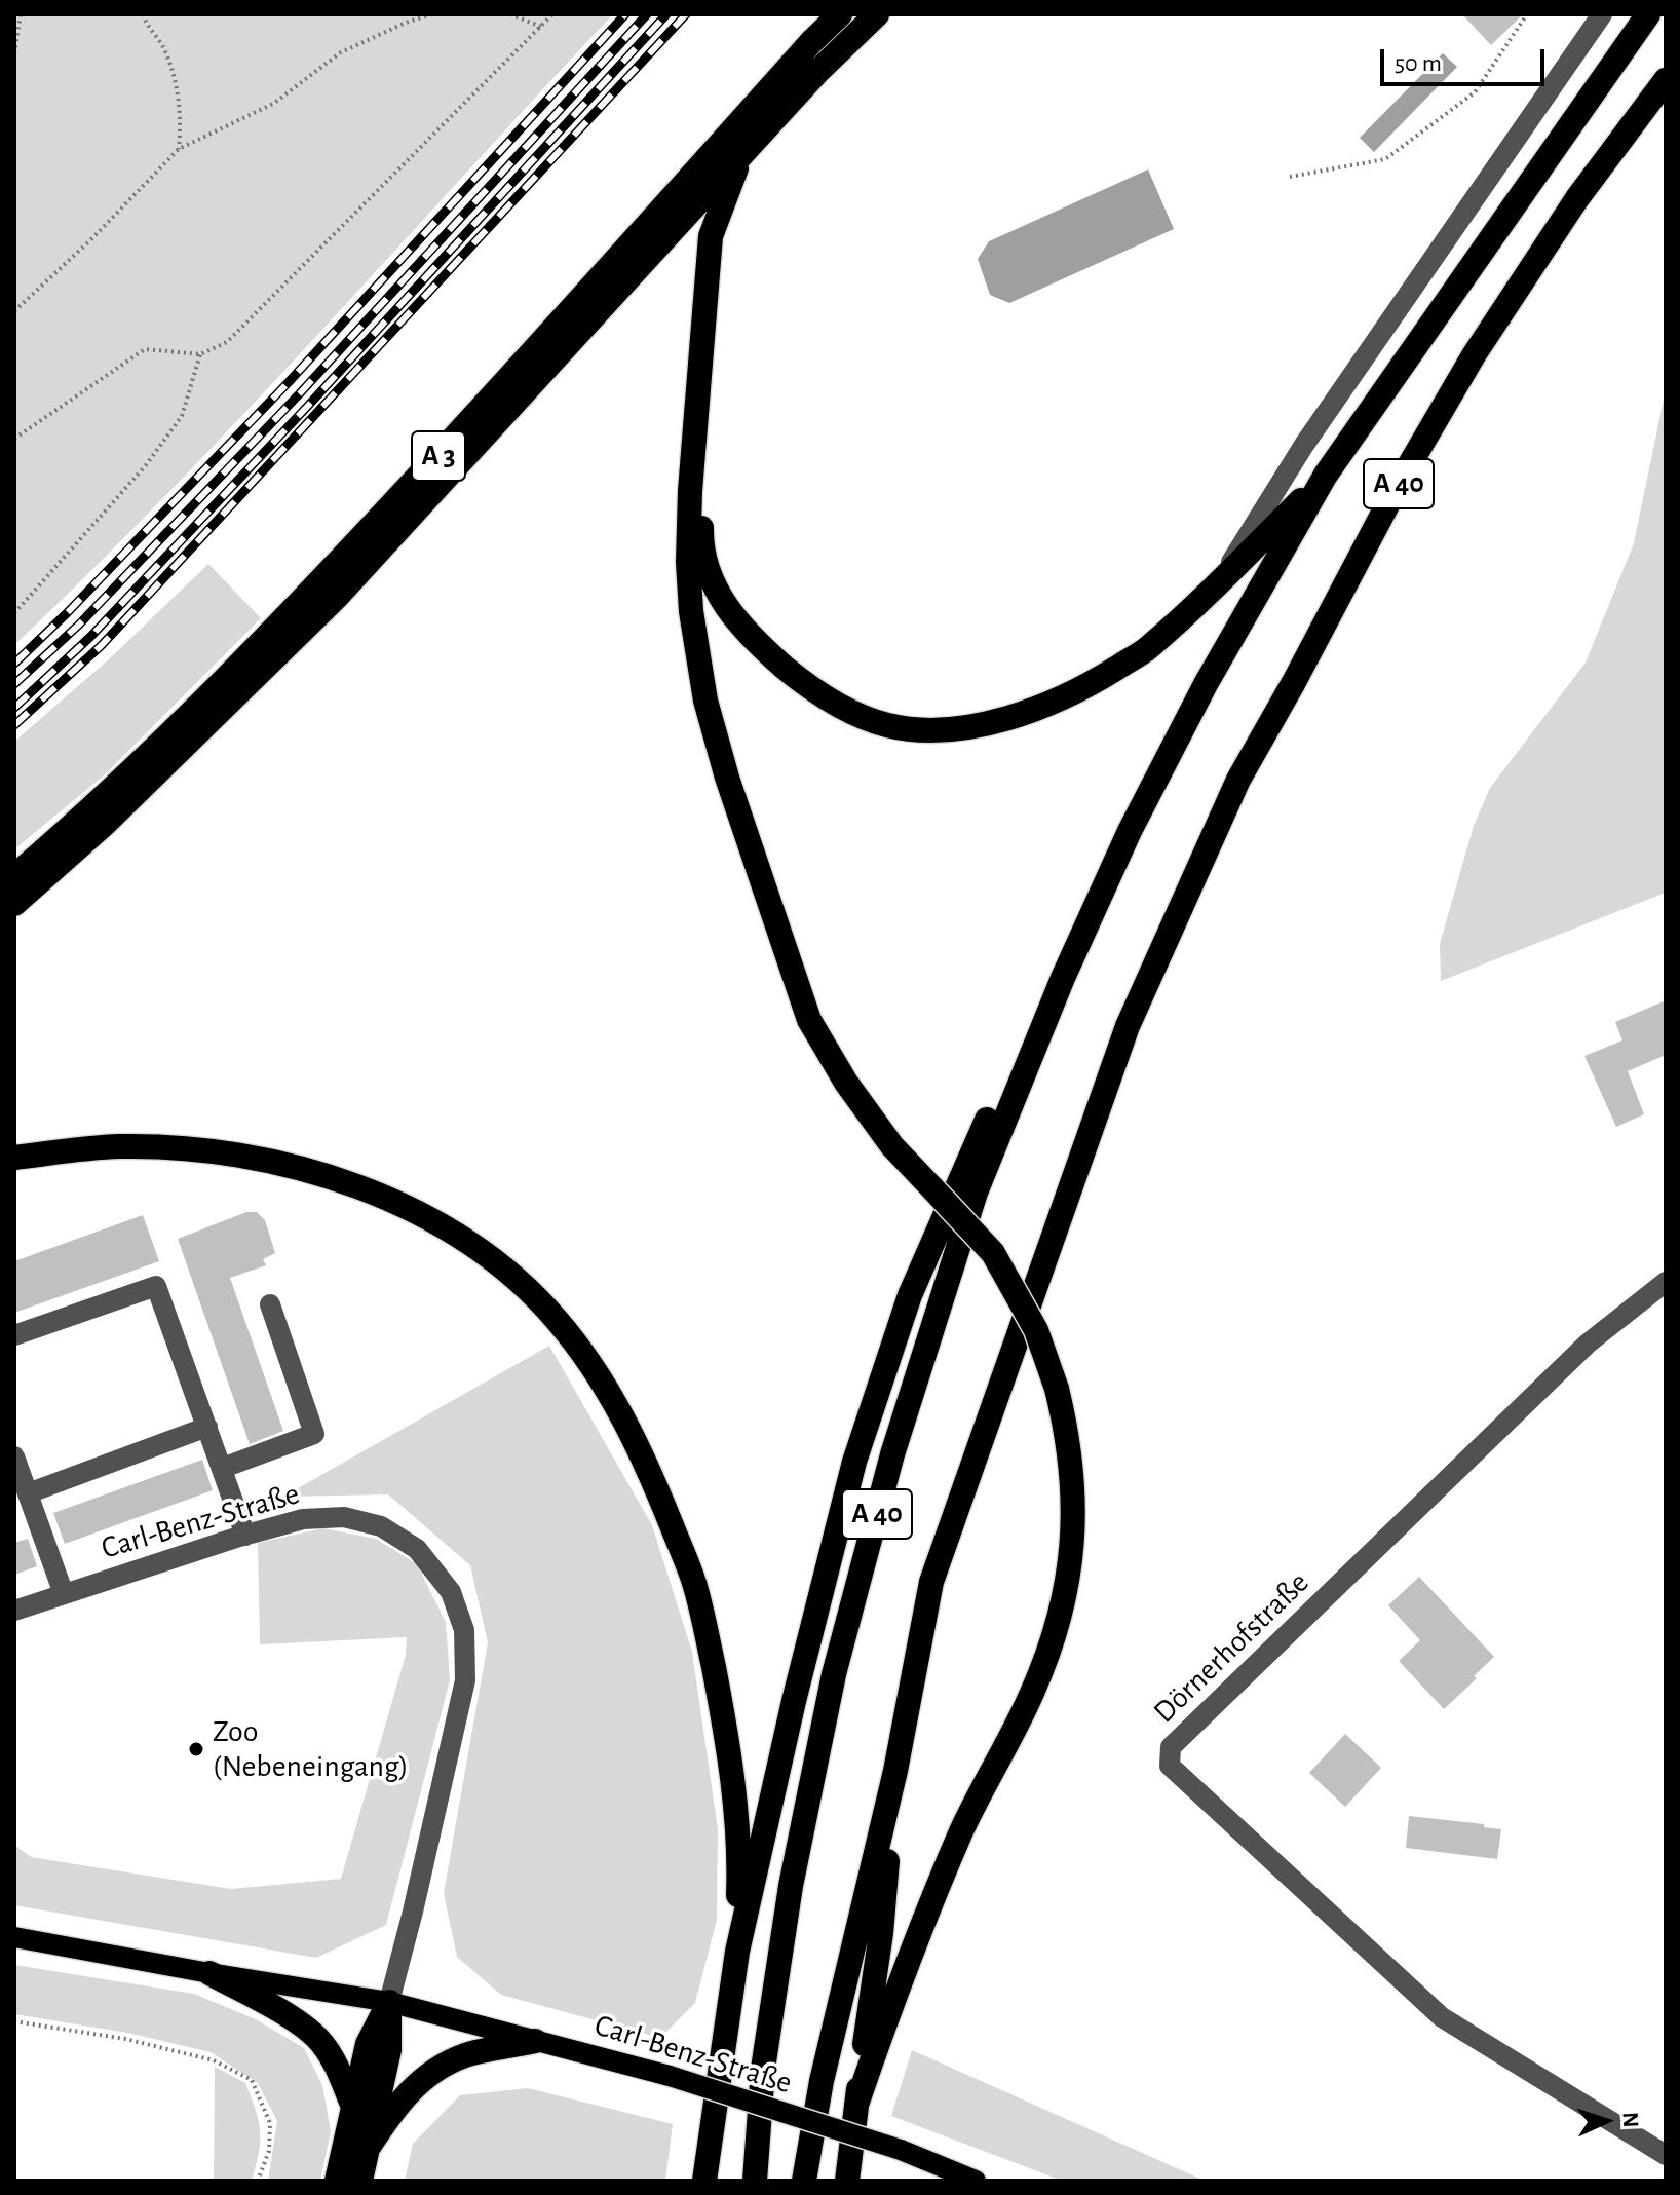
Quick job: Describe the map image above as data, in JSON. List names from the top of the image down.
{
  "streets": {
    "highway": ["A 3", "A 40"],
    "main road": ["Carl-Benz-Straße"],
    "street": ["Dörnerhofstraße"]
  },
  "places": ["Zoo (Nebeneingang)"],
  "scale_bar": "50 m",
  "north": "right"
}
